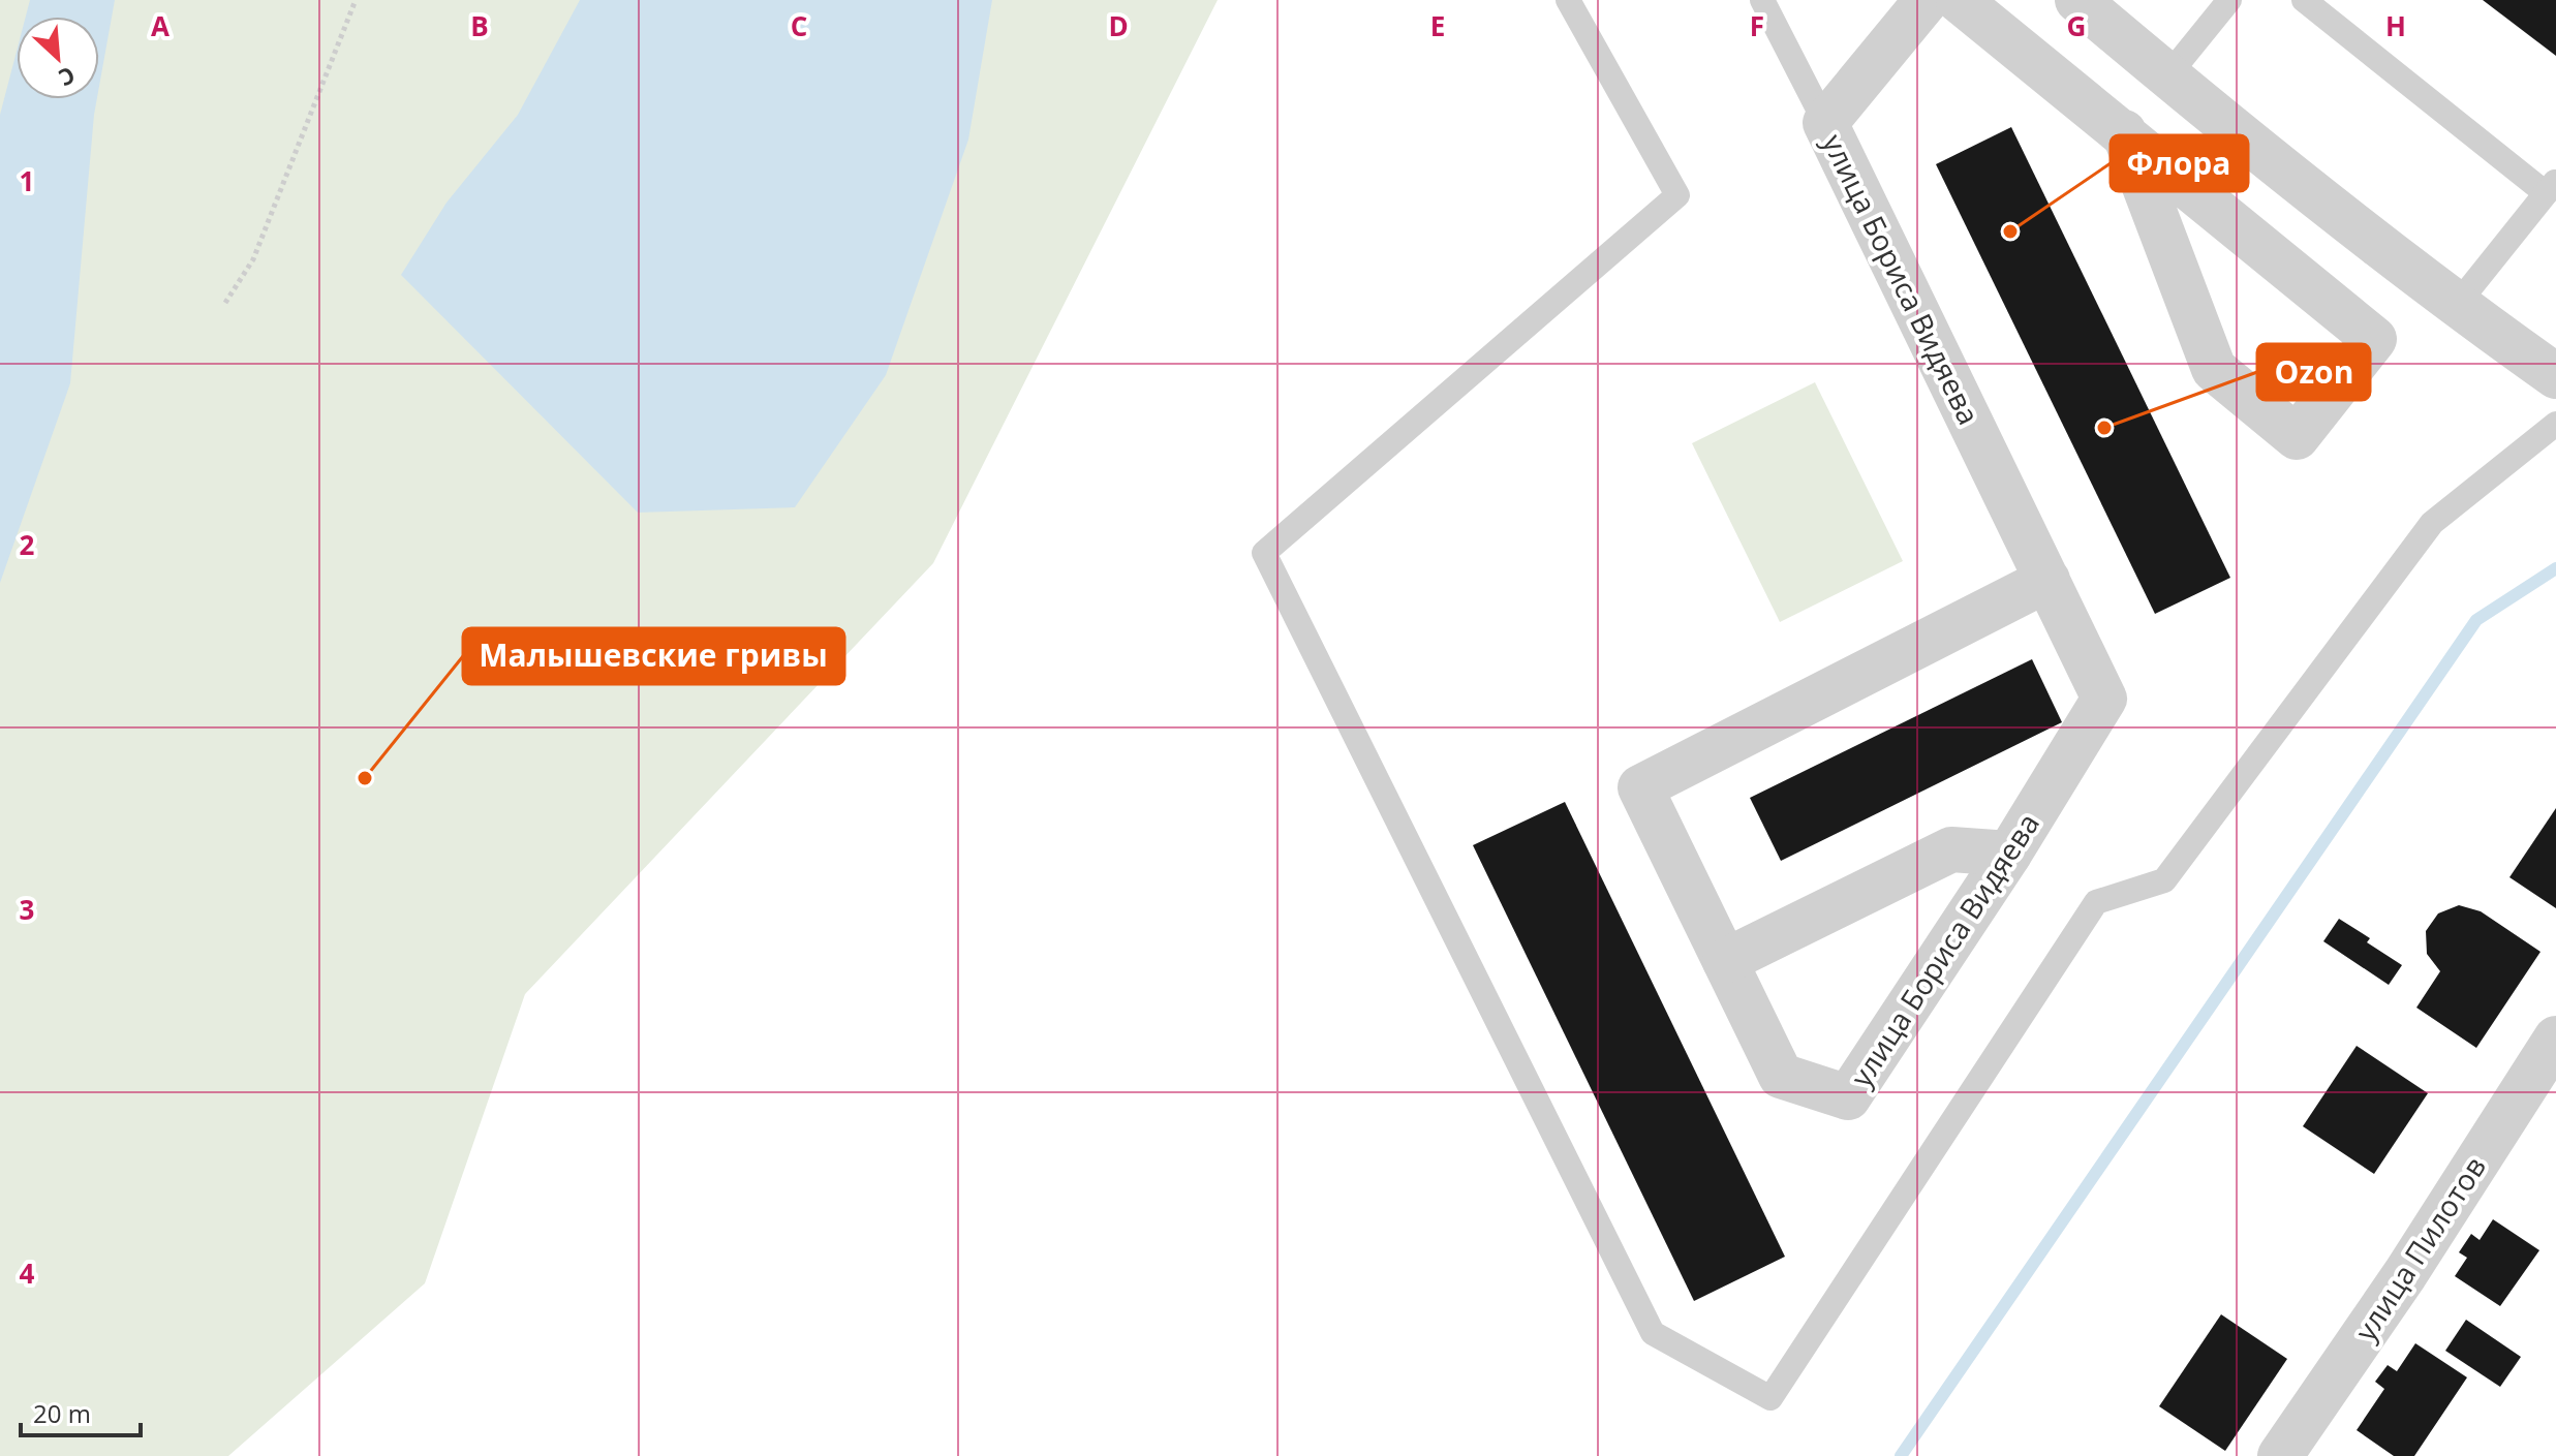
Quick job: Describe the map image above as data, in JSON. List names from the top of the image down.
{
  "streets": {
    "street": ["улица Бориса Видяева", "улица Пилотов"]
  },
  "places": ["Флора", "Ozon", "Малышевские гривы"],
  "scale_bar": "20 m",
  "north": "bottom right",
  "grid": {
    "columns": [
      "A",
      "B",
      "C",
      "D",
      "E",
      "F",
      "G",
      "H"
    ],
    "rows": [
      "1",
      "2",
      "3",
      "4"
    ]
  }
}
